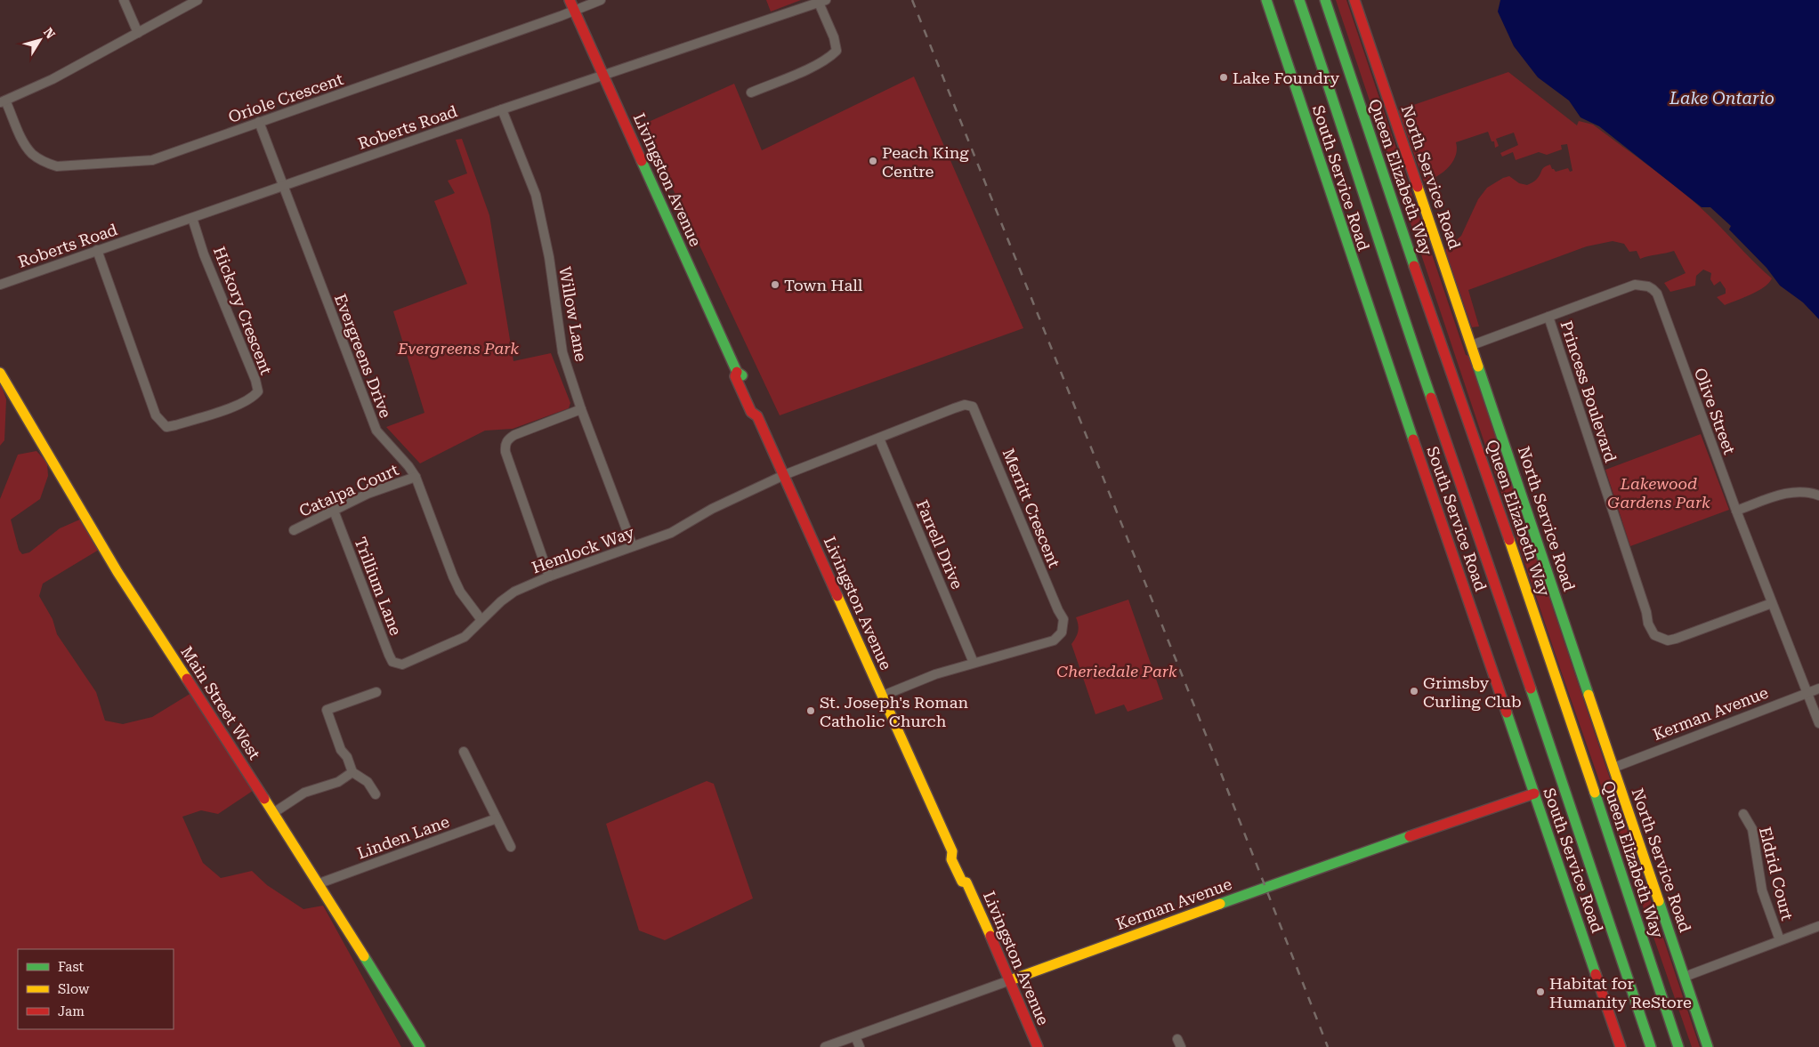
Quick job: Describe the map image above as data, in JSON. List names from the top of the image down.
{
  "streets": {
    "main road": [
      "Queen Elizabeth Way",
      "North Service Road",
      "South Service Road",
      "Livingston Avenue",
      "Main Street West",
      "Kerman Avenue"
    ],
    "street": [
      "Oriole Crescent",
      "Roberts Road",
      "Hickory Crescent",
      "Willow Lane",
      "Evergreens Drive",
      "Princess Boulevard",
      "Olive Street",
      "Catalpa Court",
      "Merritt Crescent",
      "Farrell Drive",
      "Hemlock Way",
      "Trillium Lane",
      "Linden Lane",
      "Eldrid Court"
    ]
  },
  "crossings": [
    ["Oriole Crescent", "Livingston Avenue"],
    ["Oriole Crescent", "Evergreens Drive"],
    ["Roberts Road", "Livingston Avenue"],
    ["Roberts Road", "Hickory Crescent"],
    ["Roberts Road", "Willow Lane"],
    ["Roberts Road", "Evergreens Drive"],
    ["North Service Road", "Olive Street"],
    ["North Service Road", "Kerman Avenue"],
    ["South Service Road", "Kerman Avenue"],
    ["Livingston Avenue", "Merritt Crescent"],
    ["Livingston Avenue", "Hemlock Way"],
    ["Livingston Avenue", "Kerman Avenue"],
    ["Willow Lane", "Hemlock Way"],
    ["Evergreens Drive", "Catalpa Court"],
    ["Evergreens Drive", "Hemlock Way"],
    ["Princess Boulevard", "Olive Street"],
    ["Olive Street", "Kerman Avenue"],
    ["Catalpa Court", "Trillium Lane"],
    ["Merritt Crescent", "Farrell Drive"],
    ["Merritt Crescent", "Hemlock Way"],
    ["Hemlock Way", "Trillium Lane"],
    ["Main Street West", "Linden Lane"]
  ],
  "water": ["Lake Ontario"],
  "parks": ["Evergreens Park", "Lakewood Gardens Park", "Cheriedale Park"],
  "places": [
    "Lake Foundry",
    "Peach King Centre",
    "Town Hall",
    "Grimsby Curling Club",
    "St. Joseph's Roman Catholic Church",
    "Habitat for Humanity ReStore"
  ],
  "legend": ["Fast", "Slow", "Jam"],
  "north": "top right"
}
